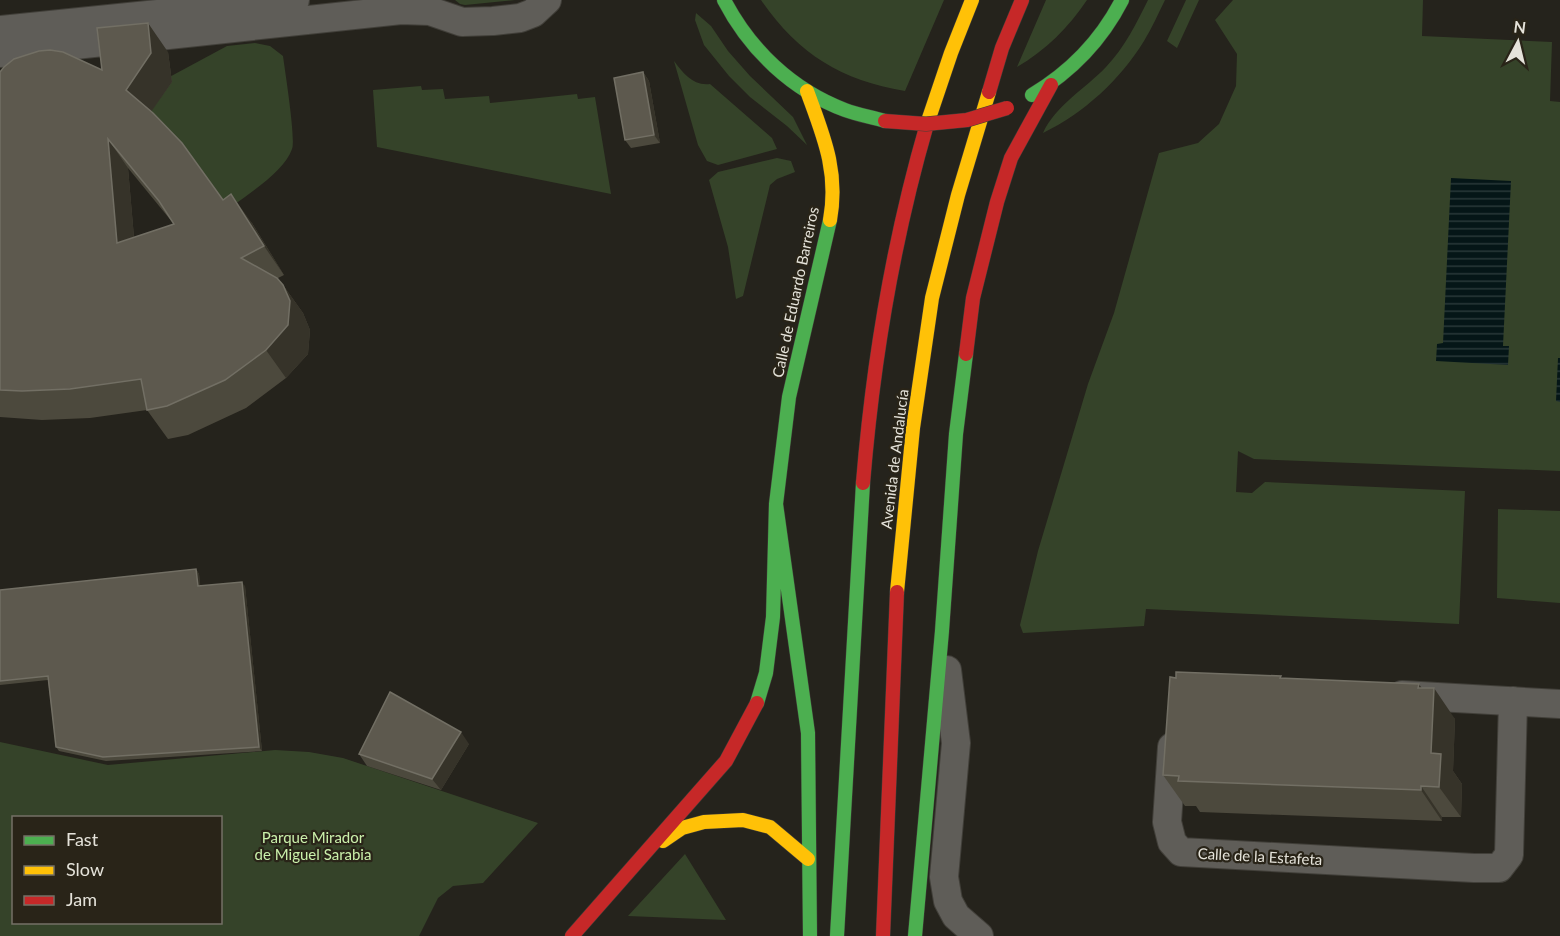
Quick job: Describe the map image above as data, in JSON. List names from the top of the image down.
{
  "streets": {
    "main road": ["Calle de Eduardo Barreiros", "Avenida de Andalucía"],
    "street": ["Calle de la Estafeta"]
  },
  "parks": ["Parque Mirador de Miguel Sarabia"],
  "legend": ["Fast", "Slow", "Jam"],
  "north": "top"
}
